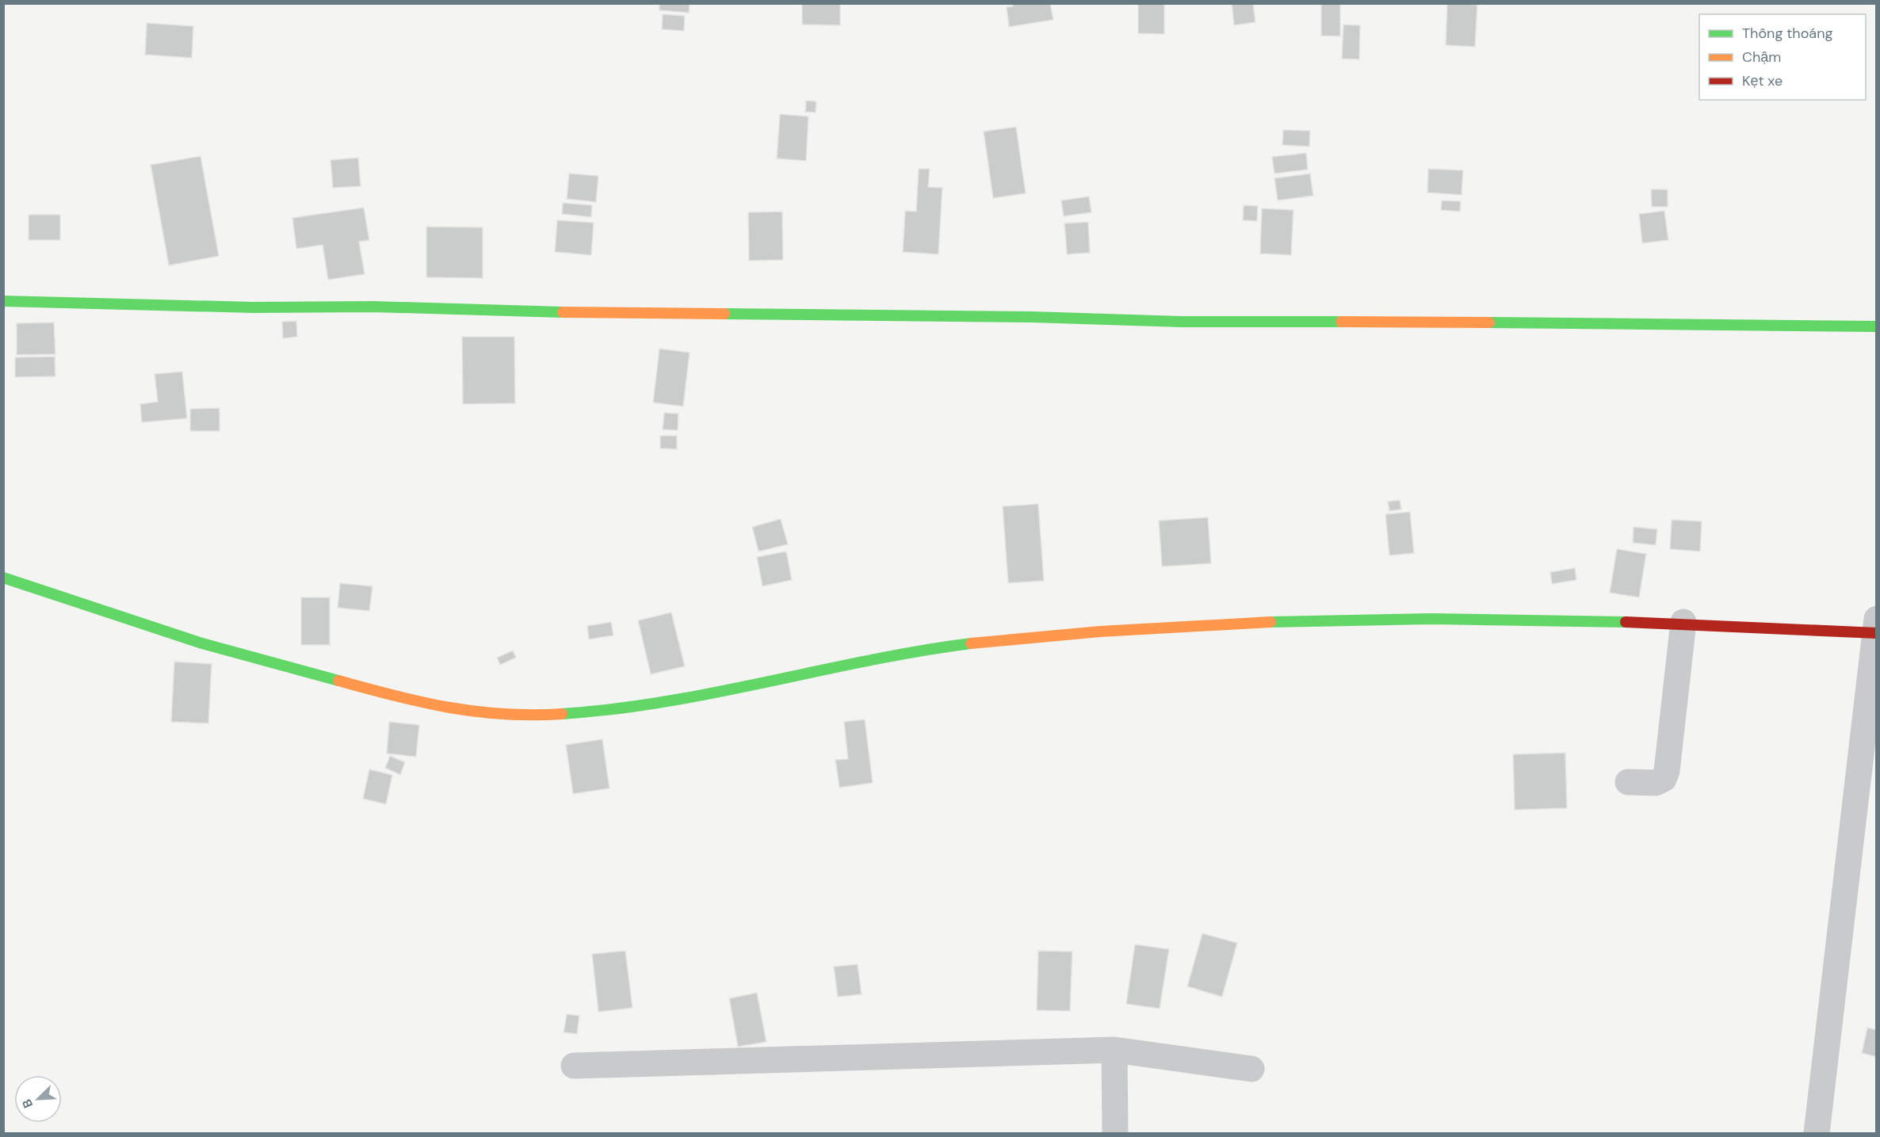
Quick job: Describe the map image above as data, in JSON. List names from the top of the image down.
{
  "legend": ["Thông thoáng", "Chậm", "Kẹt xe"],
  "north": "bottom left"
}
